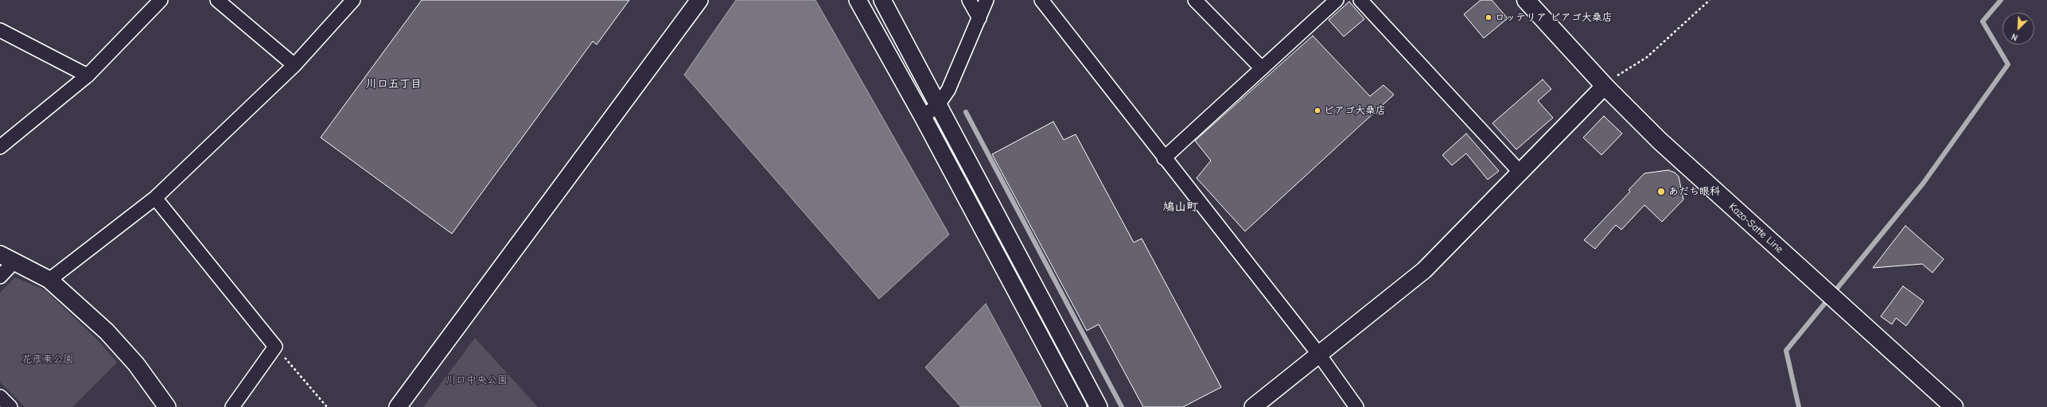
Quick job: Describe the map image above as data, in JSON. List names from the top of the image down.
{
  "streets": {
    "main road": ["Kazo-Satte Line"]
  },
  "districts": ["川口五丁目", "鳩山町"],
  "parks": ["花彦東公園", "川口中央公園"],
  "places": ["ロッテリア ピアゴ大桑店", "ピアゴ大桑店", "あだち眼科"],
  "north": "bottom left"
}
